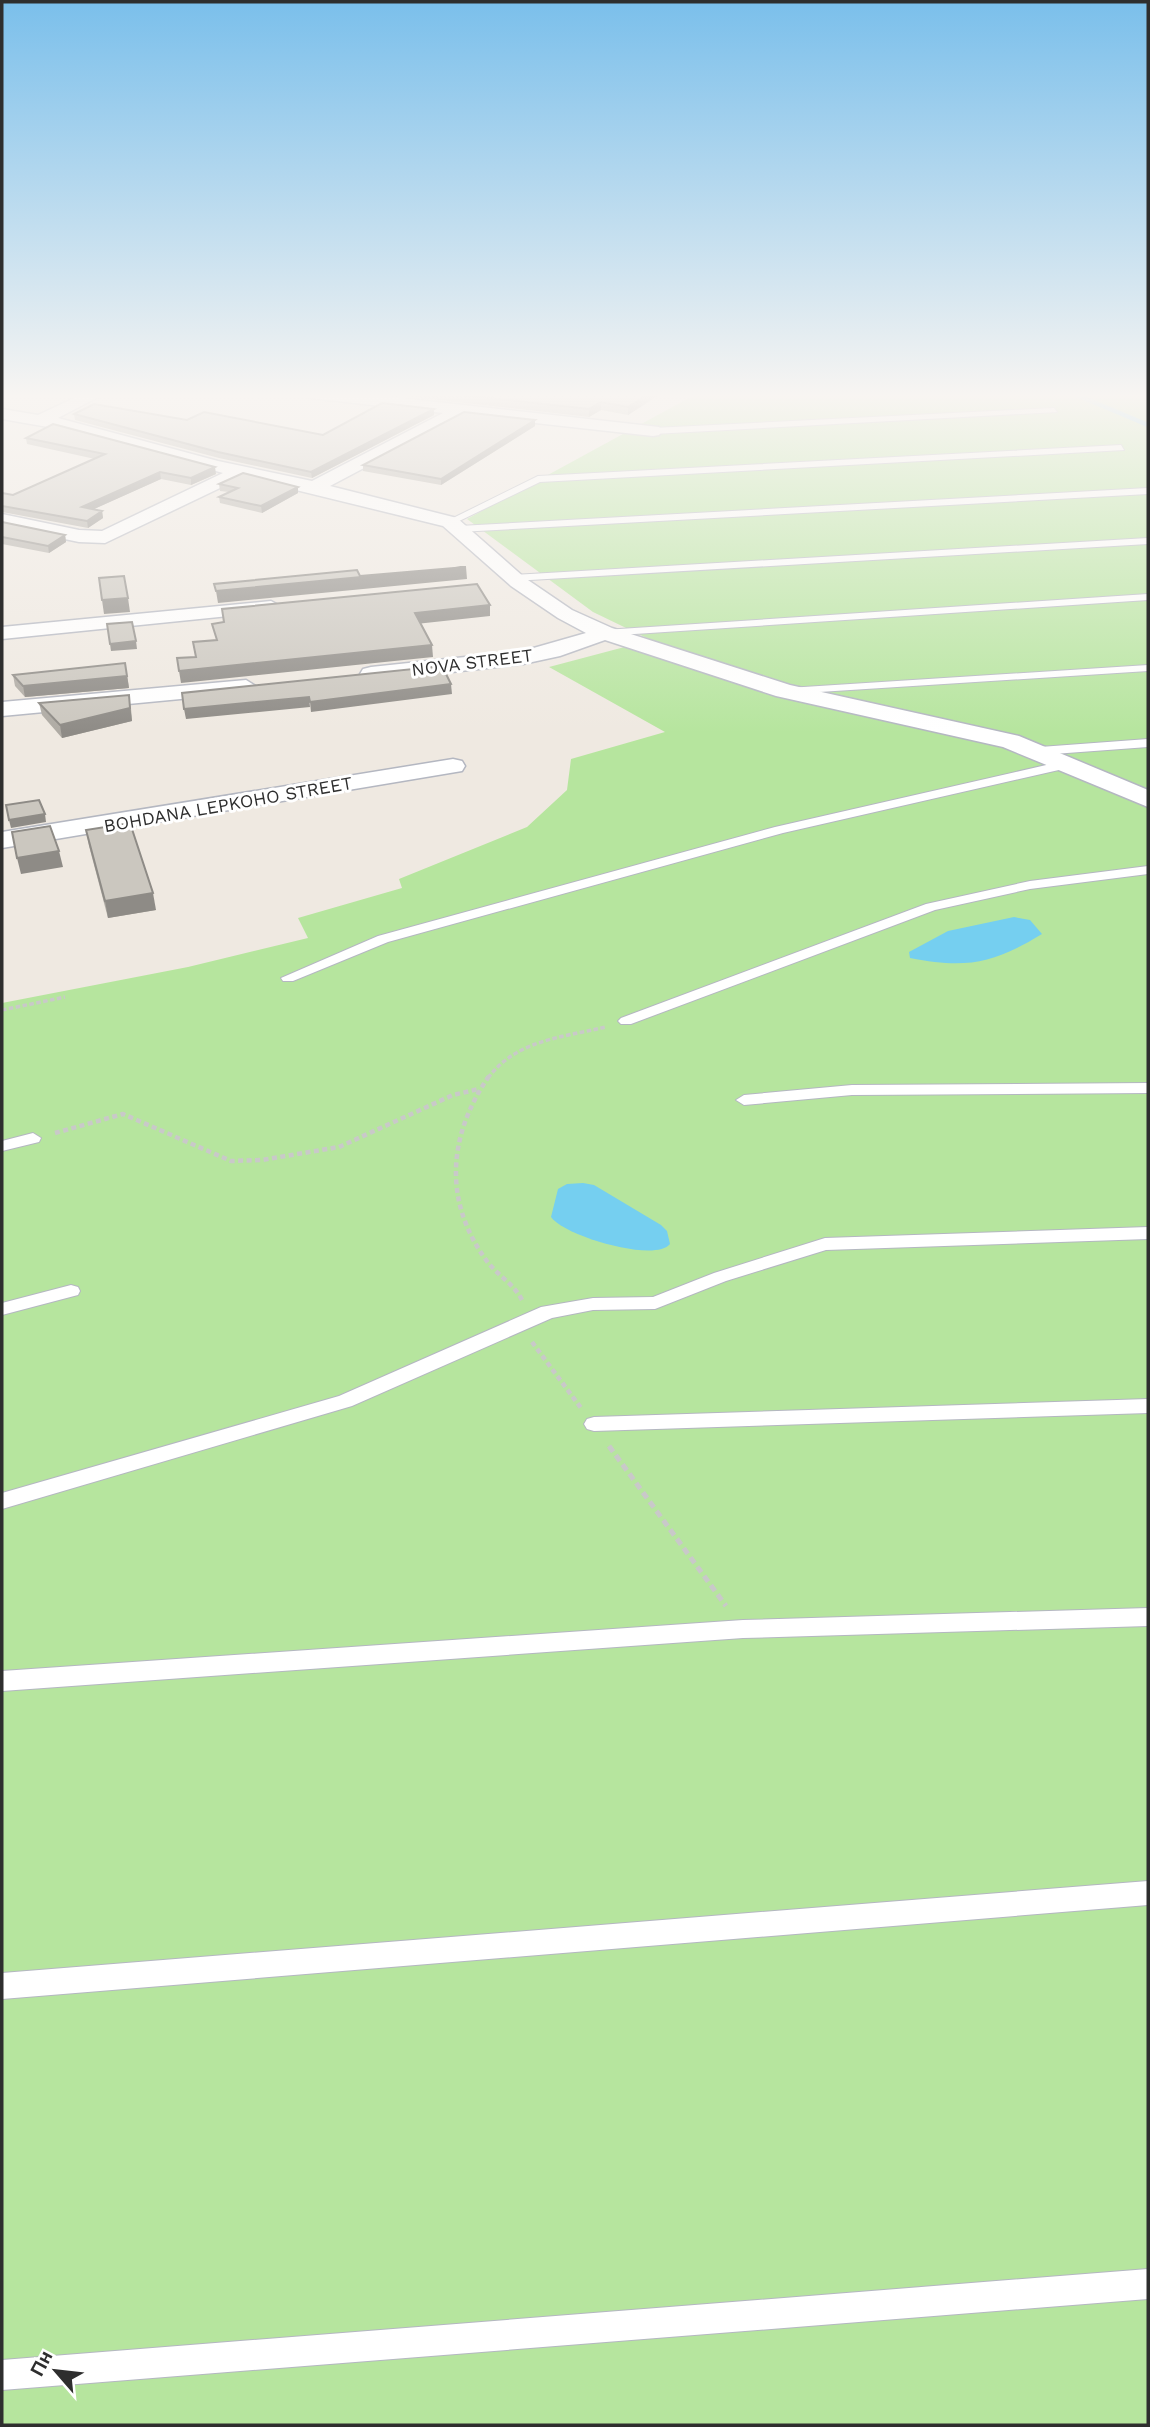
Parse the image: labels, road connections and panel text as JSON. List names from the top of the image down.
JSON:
{
  "streets": {
    "street": ["NOVA STREET", "BOHDANA LEPKOHO STREET"]
  },
  "north": "top left"
}
